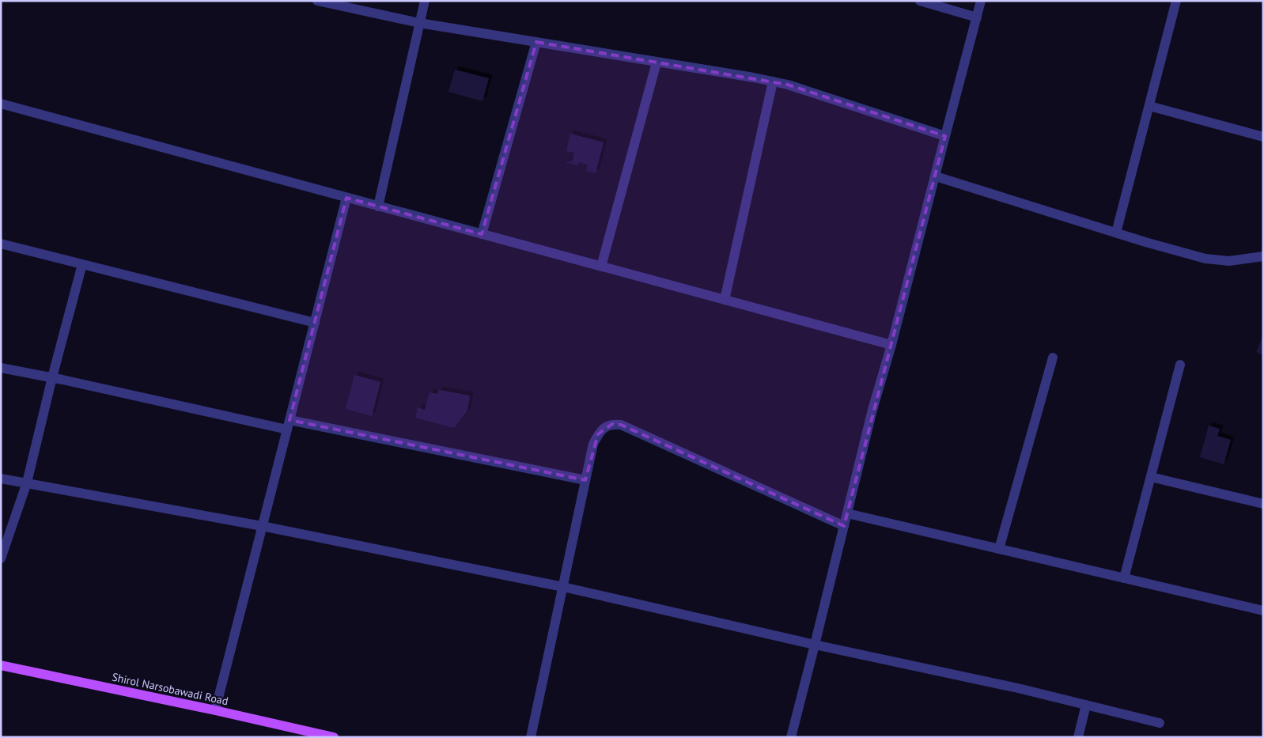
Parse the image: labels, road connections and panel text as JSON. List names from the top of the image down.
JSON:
{
  "streets": {
    "main road": ["Shirol Narsobawadi Road"]
  }
}
